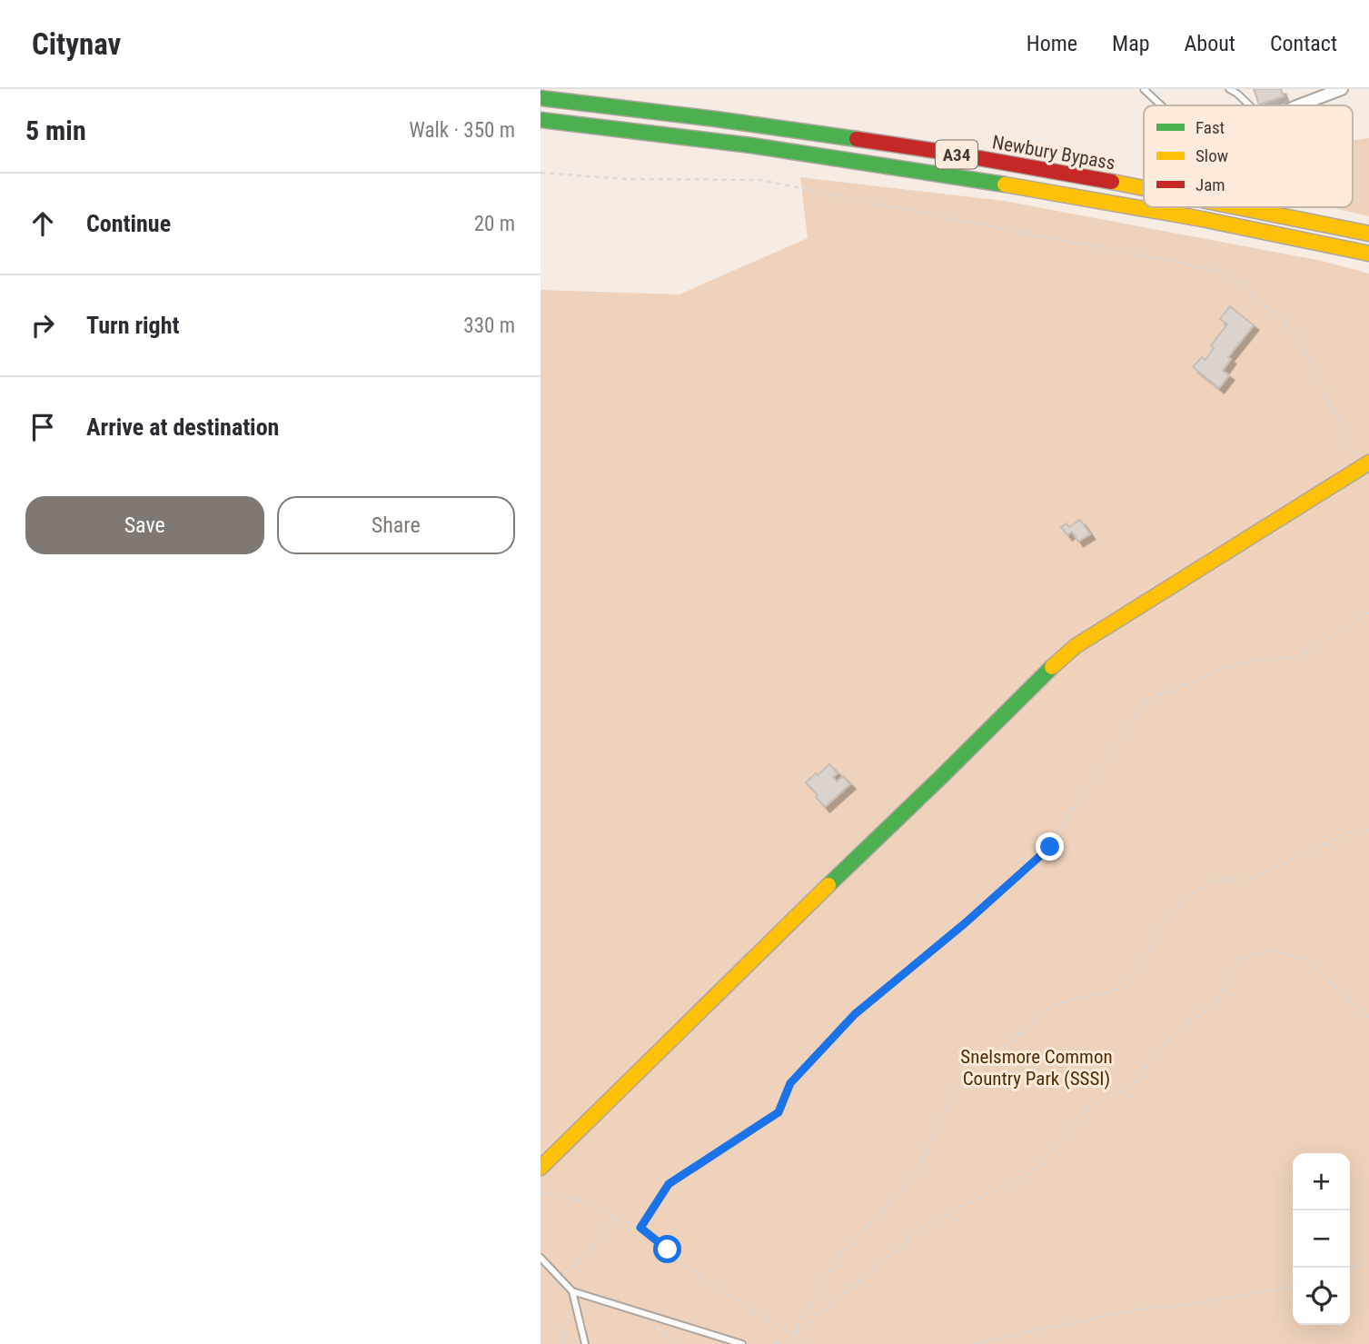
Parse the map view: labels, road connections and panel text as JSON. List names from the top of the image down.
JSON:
{
  "streets": {
    "main road": ["Newbury Bypass", "A34"]
  },
  "parks": ["Snelsmore Common Country Park (SSSI)"],
  "legend": ["Fast", "Slow", "Jam"],
  "page": {
    "header": "Citynav",
    "nav": [
      "Home",
      "Map",
      "About",
      "Contact"
    ],
    "heading": ["5 min", "Walk · 350 m"],
    "list": [
      ["Continue", "20 m"],
      ["Turn right", "330 m"],
      "Arrive at destination"
    ],
    "buttons": ["Save", "Share"],
    "map_buttons": ["+", "−"]
  }
}
